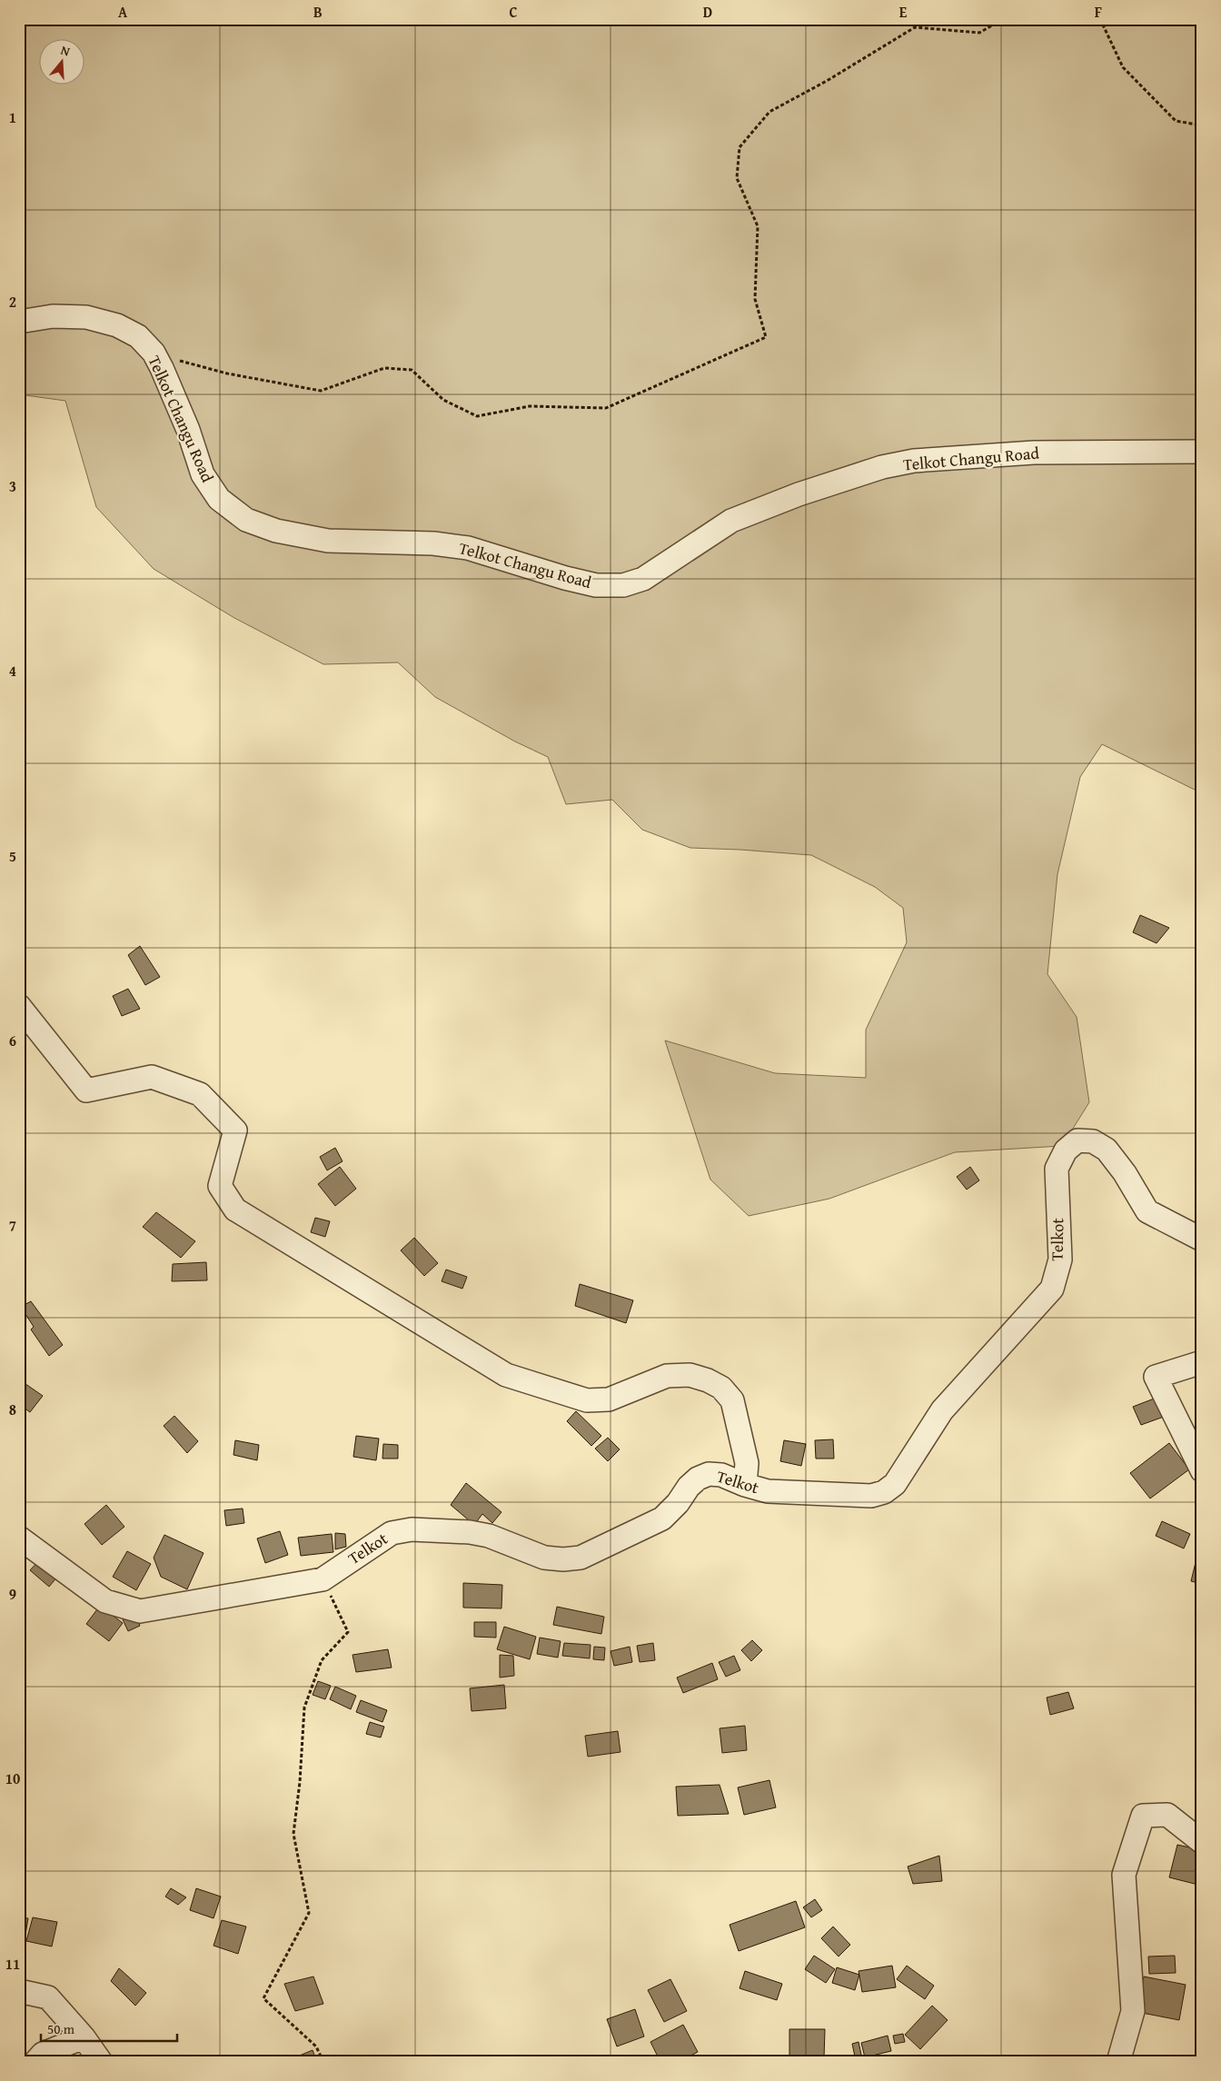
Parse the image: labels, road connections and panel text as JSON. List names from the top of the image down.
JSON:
{
  "streets": {
    "street": ["Telkot Changu Road", "Telkot"]
  },
  "scale_bar": "50 m",
  "north": "top",
  "grid": {
    "columns": [
      "A",
      "B",
      "C",
      "D",
      "E",
      "F"
    ],
    "rows": [
      "1",
      "2",
      "3",
      "4",
      "5",
      "6",
      "7",
      "8",
      "9",
      "10",
      "11"
    ]
  }
}
